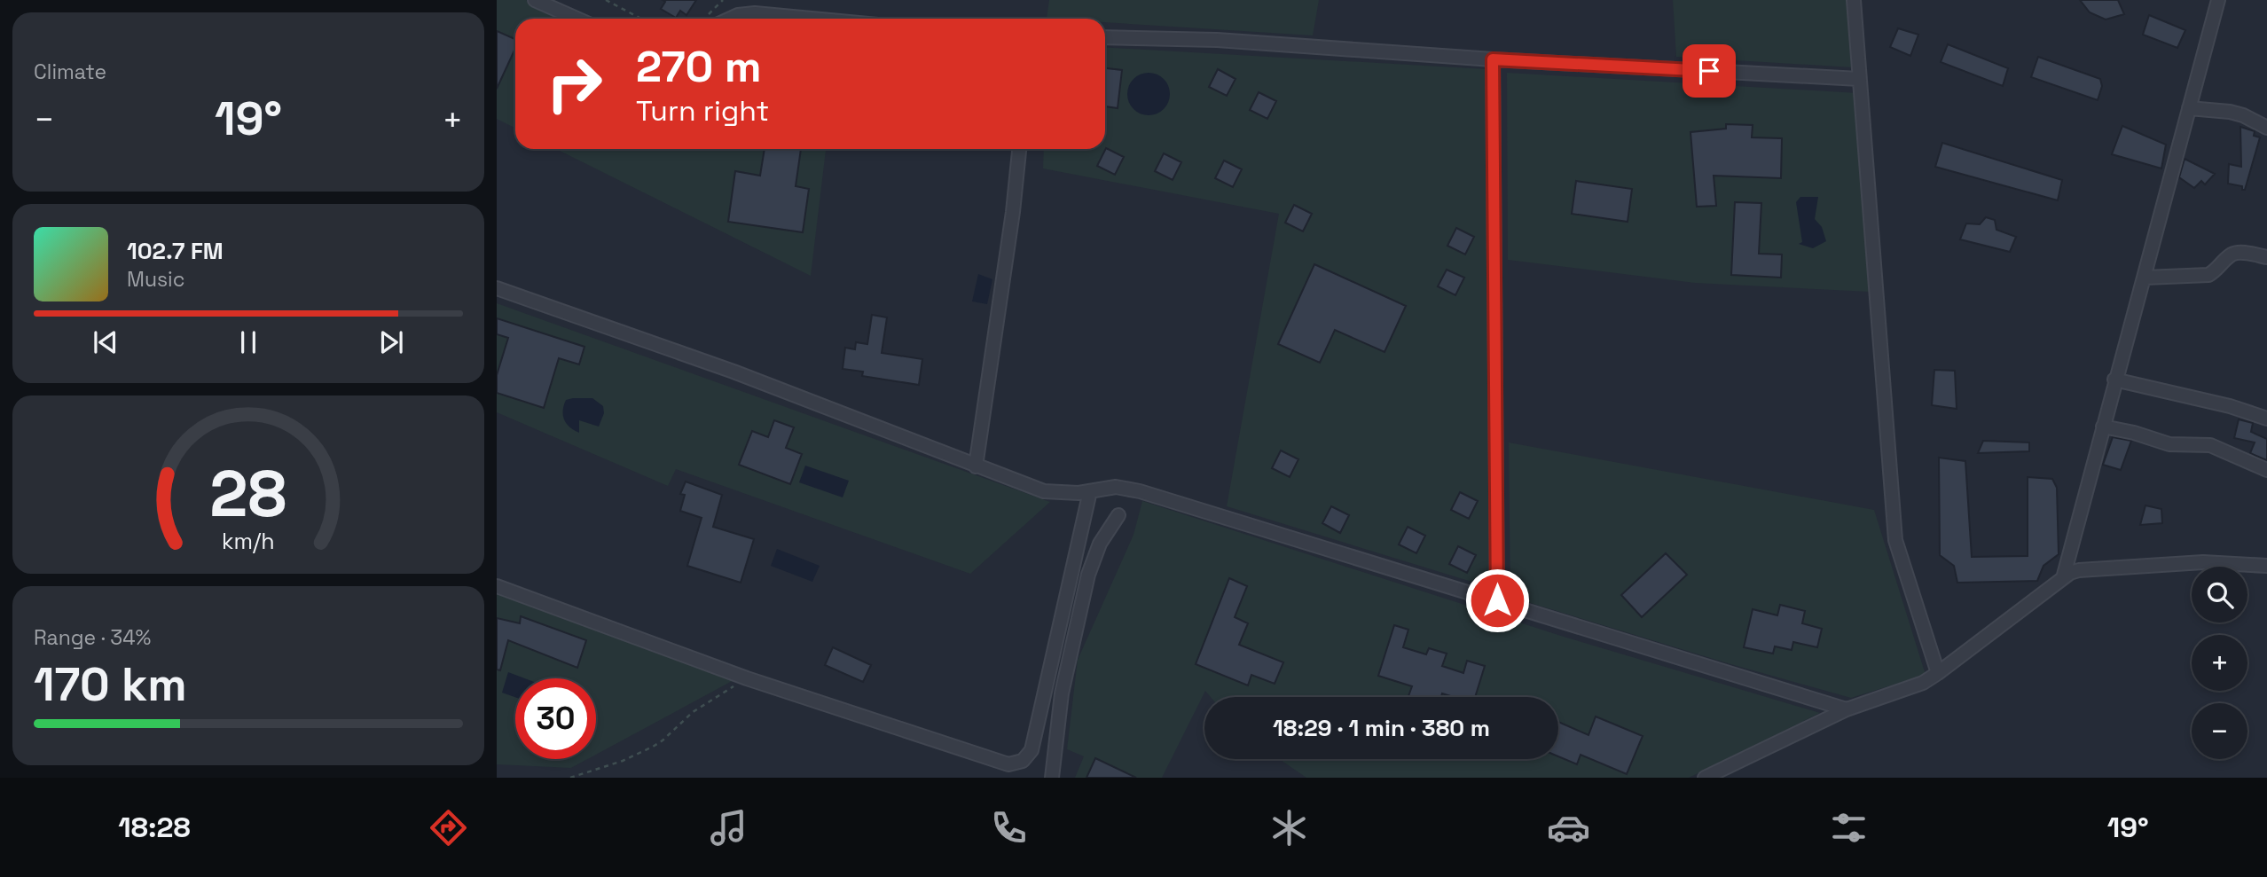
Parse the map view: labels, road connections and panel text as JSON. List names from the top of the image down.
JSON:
{
  "page": {
    "tile": [
      "Climate",
      ["Range · 34%", "170 km"]
    ],
    "turn": ["270 m", "Turn right"],
    "heat": ["−", "19°", "+"],
    "song": ["102.7 FM", "Music"],
    "map_buttons": ["+", "−"],
    "limit": "30",
    "trip": "18:29 · 1 min · 380 m",
    "tabs": ["18:28", "19°"],
    "gauge": ["28", "km/h"]
  }
}
